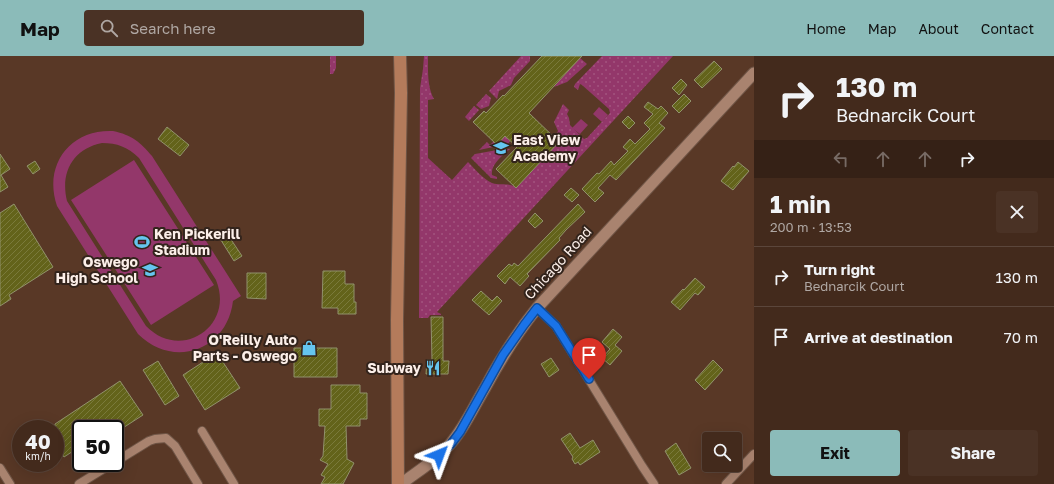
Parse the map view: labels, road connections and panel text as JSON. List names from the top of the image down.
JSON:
{
  "streets": {
    "main road": ["Chicago Road"]
  },
  "places": {
    "school or university": ["East View Academy", "Oswego High School"],
    "sports": ["Ken Pickerill Stadium"],
    "shop": ["O'Reilly Auto Parts - Oswego"],
    "restaurant": ["Subway"]
  },
  "page": {
    "header": "Map",
    "search": "Search here",
    "nav": [
      "Home",
      "Map",
      "About",
      "Contact"
    ],
    "turn": ["130 m", "Bednarcik Court"],
    "heading": ["1 min", "200 m · 13:53"],
    "list": [
      {
        "name": "Turn right",
        "note": "Bednarcik Court",
        "value": "130 m"
      },
      {
        "name": "Arrive at destination",
        "value": "70 m"
      }
    ],
    "speed": "40 km/h",
    "limit": "50",
    "buttons": ["Exit", "Share"]
  }
}
